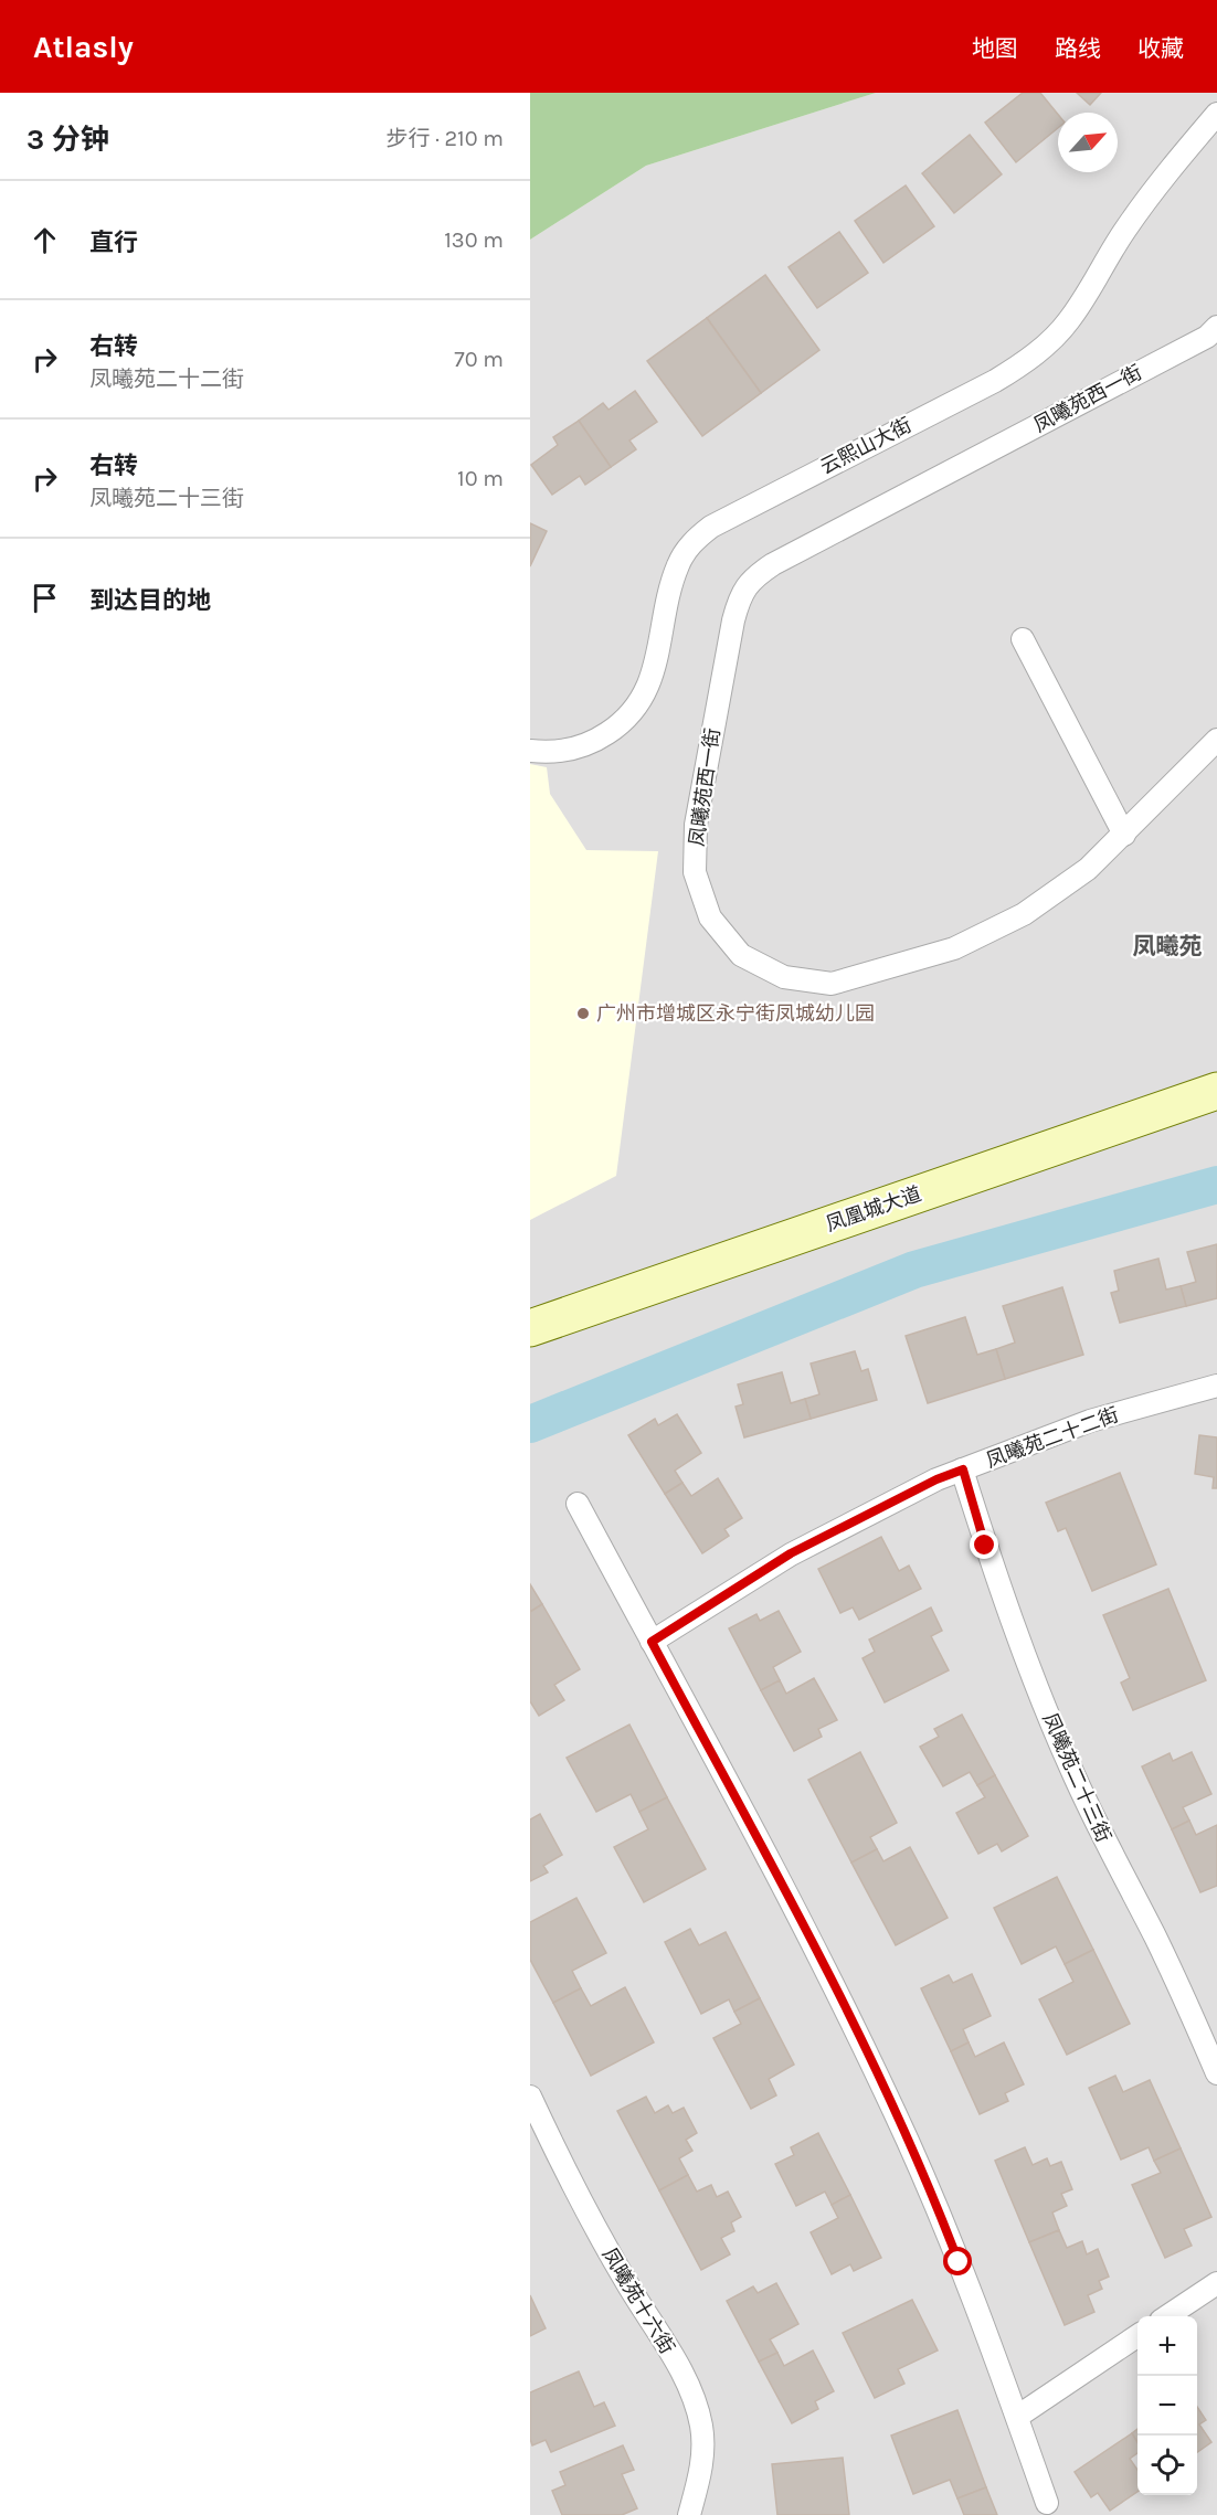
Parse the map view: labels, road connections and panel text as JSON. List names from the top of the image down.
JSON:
{
  "streets": {
    "main road": ["凤凰城大道"],
    "lane": [
      "凤曦苑西一街",
      "云熙山大街",
      "凤曦苑二十二街",
      "凤曦苑二十三街",
      "凤曦苑十六街"
    ]
  },
  "crossings": [
    ["凤曦苑二十二街", "凤曦苑二十三街"]
  ],
  "districts": ["凤曦苑"],
  "places": ["广州市增城区永宁街凤城幼儿园"],
  "north": "top right",
  "page": {
    "header": "Atlasly",
    "nav": ["地图", "路线", "收藏"],
    "heading": ["3 分钟", "步行 · 210 m"],
    "list": [
      ["直行", "130 m"],
      ["右转", "凤曦苑二十二街", "70 m"],
      ["右转", "凤曦苑二十三街", "10 m"],
      "到达目的地"
    ],
    "map_buttons": ["+", "−"]
  }
}
